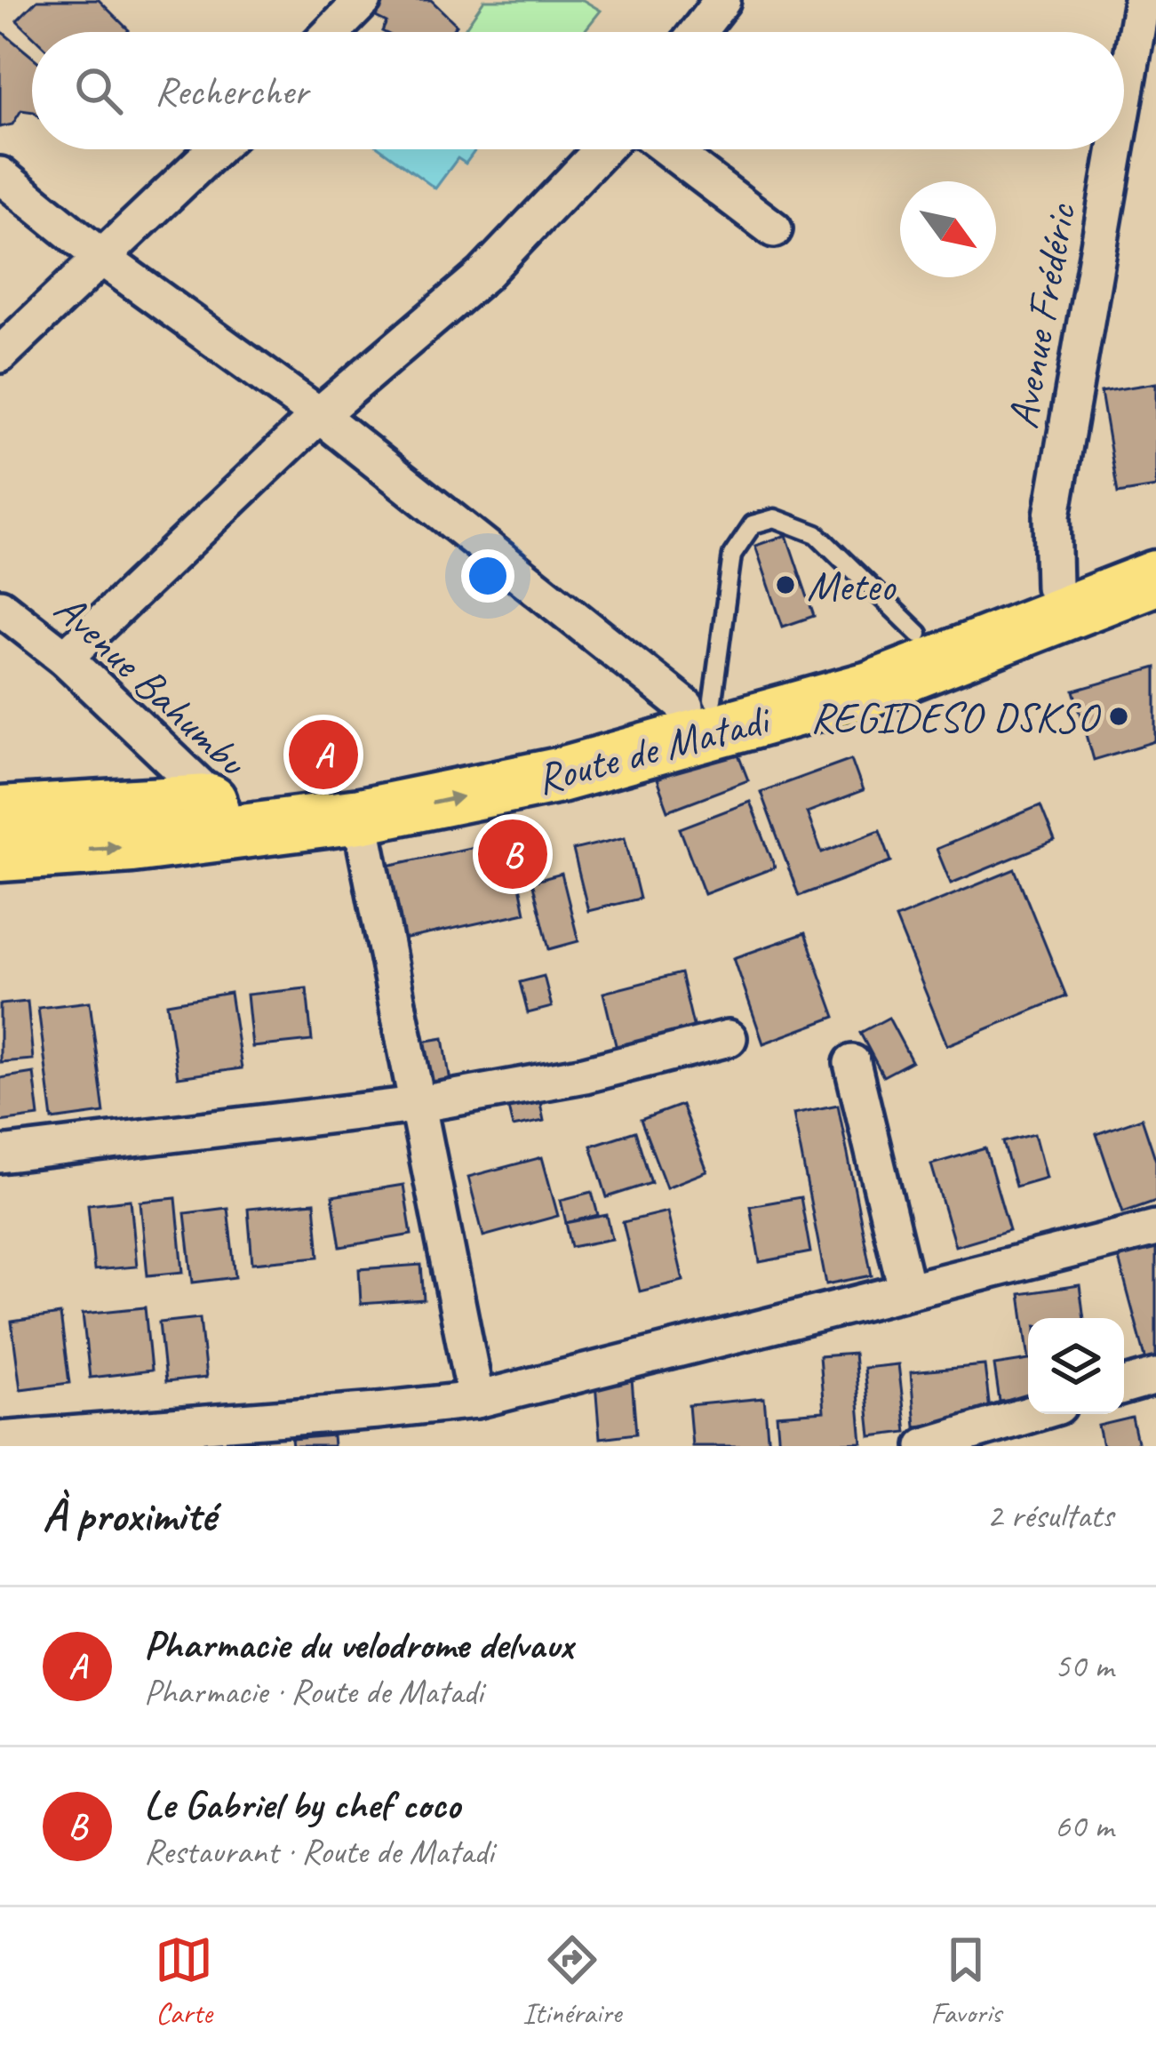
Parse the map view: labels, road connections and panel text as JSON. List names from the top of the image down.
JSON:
{
  "streets": {
    "main road": ["Route de Matadi"],
    "street": ["Avenue Frédéric", "Avenue Bahumbu"]
  },
  "crossings": [
    ["Avenue Frédéric", "Route de Matadi"],
    ["Avenue Bahumbu", "Route de Matadi"]
  ],
  "places": ["Meteo", "REGIDESO DSKSO"],
  "north": "bottom right",
  "page": {
    "search": "Rechercher",
    "pins": ["A", "B"],
    "heading": ["À proximité", "2 résultats"],
    "list": [
      {
        "mark": "A",
        "name": "Pharmacie du velodrome delvaux",
        "note": "Pharmacie · Route de Matadi",
        "value": "50 m"
      },
      {
        "mark": "B",
        "name": "Le Gabriel by chef coco",
        "note": "Restaurant · Route de Matadi",
        "value": "60 m"
      }
    ],
    "nav": ["Carte", "Itinéraire", "Favoris"]
  }
}
